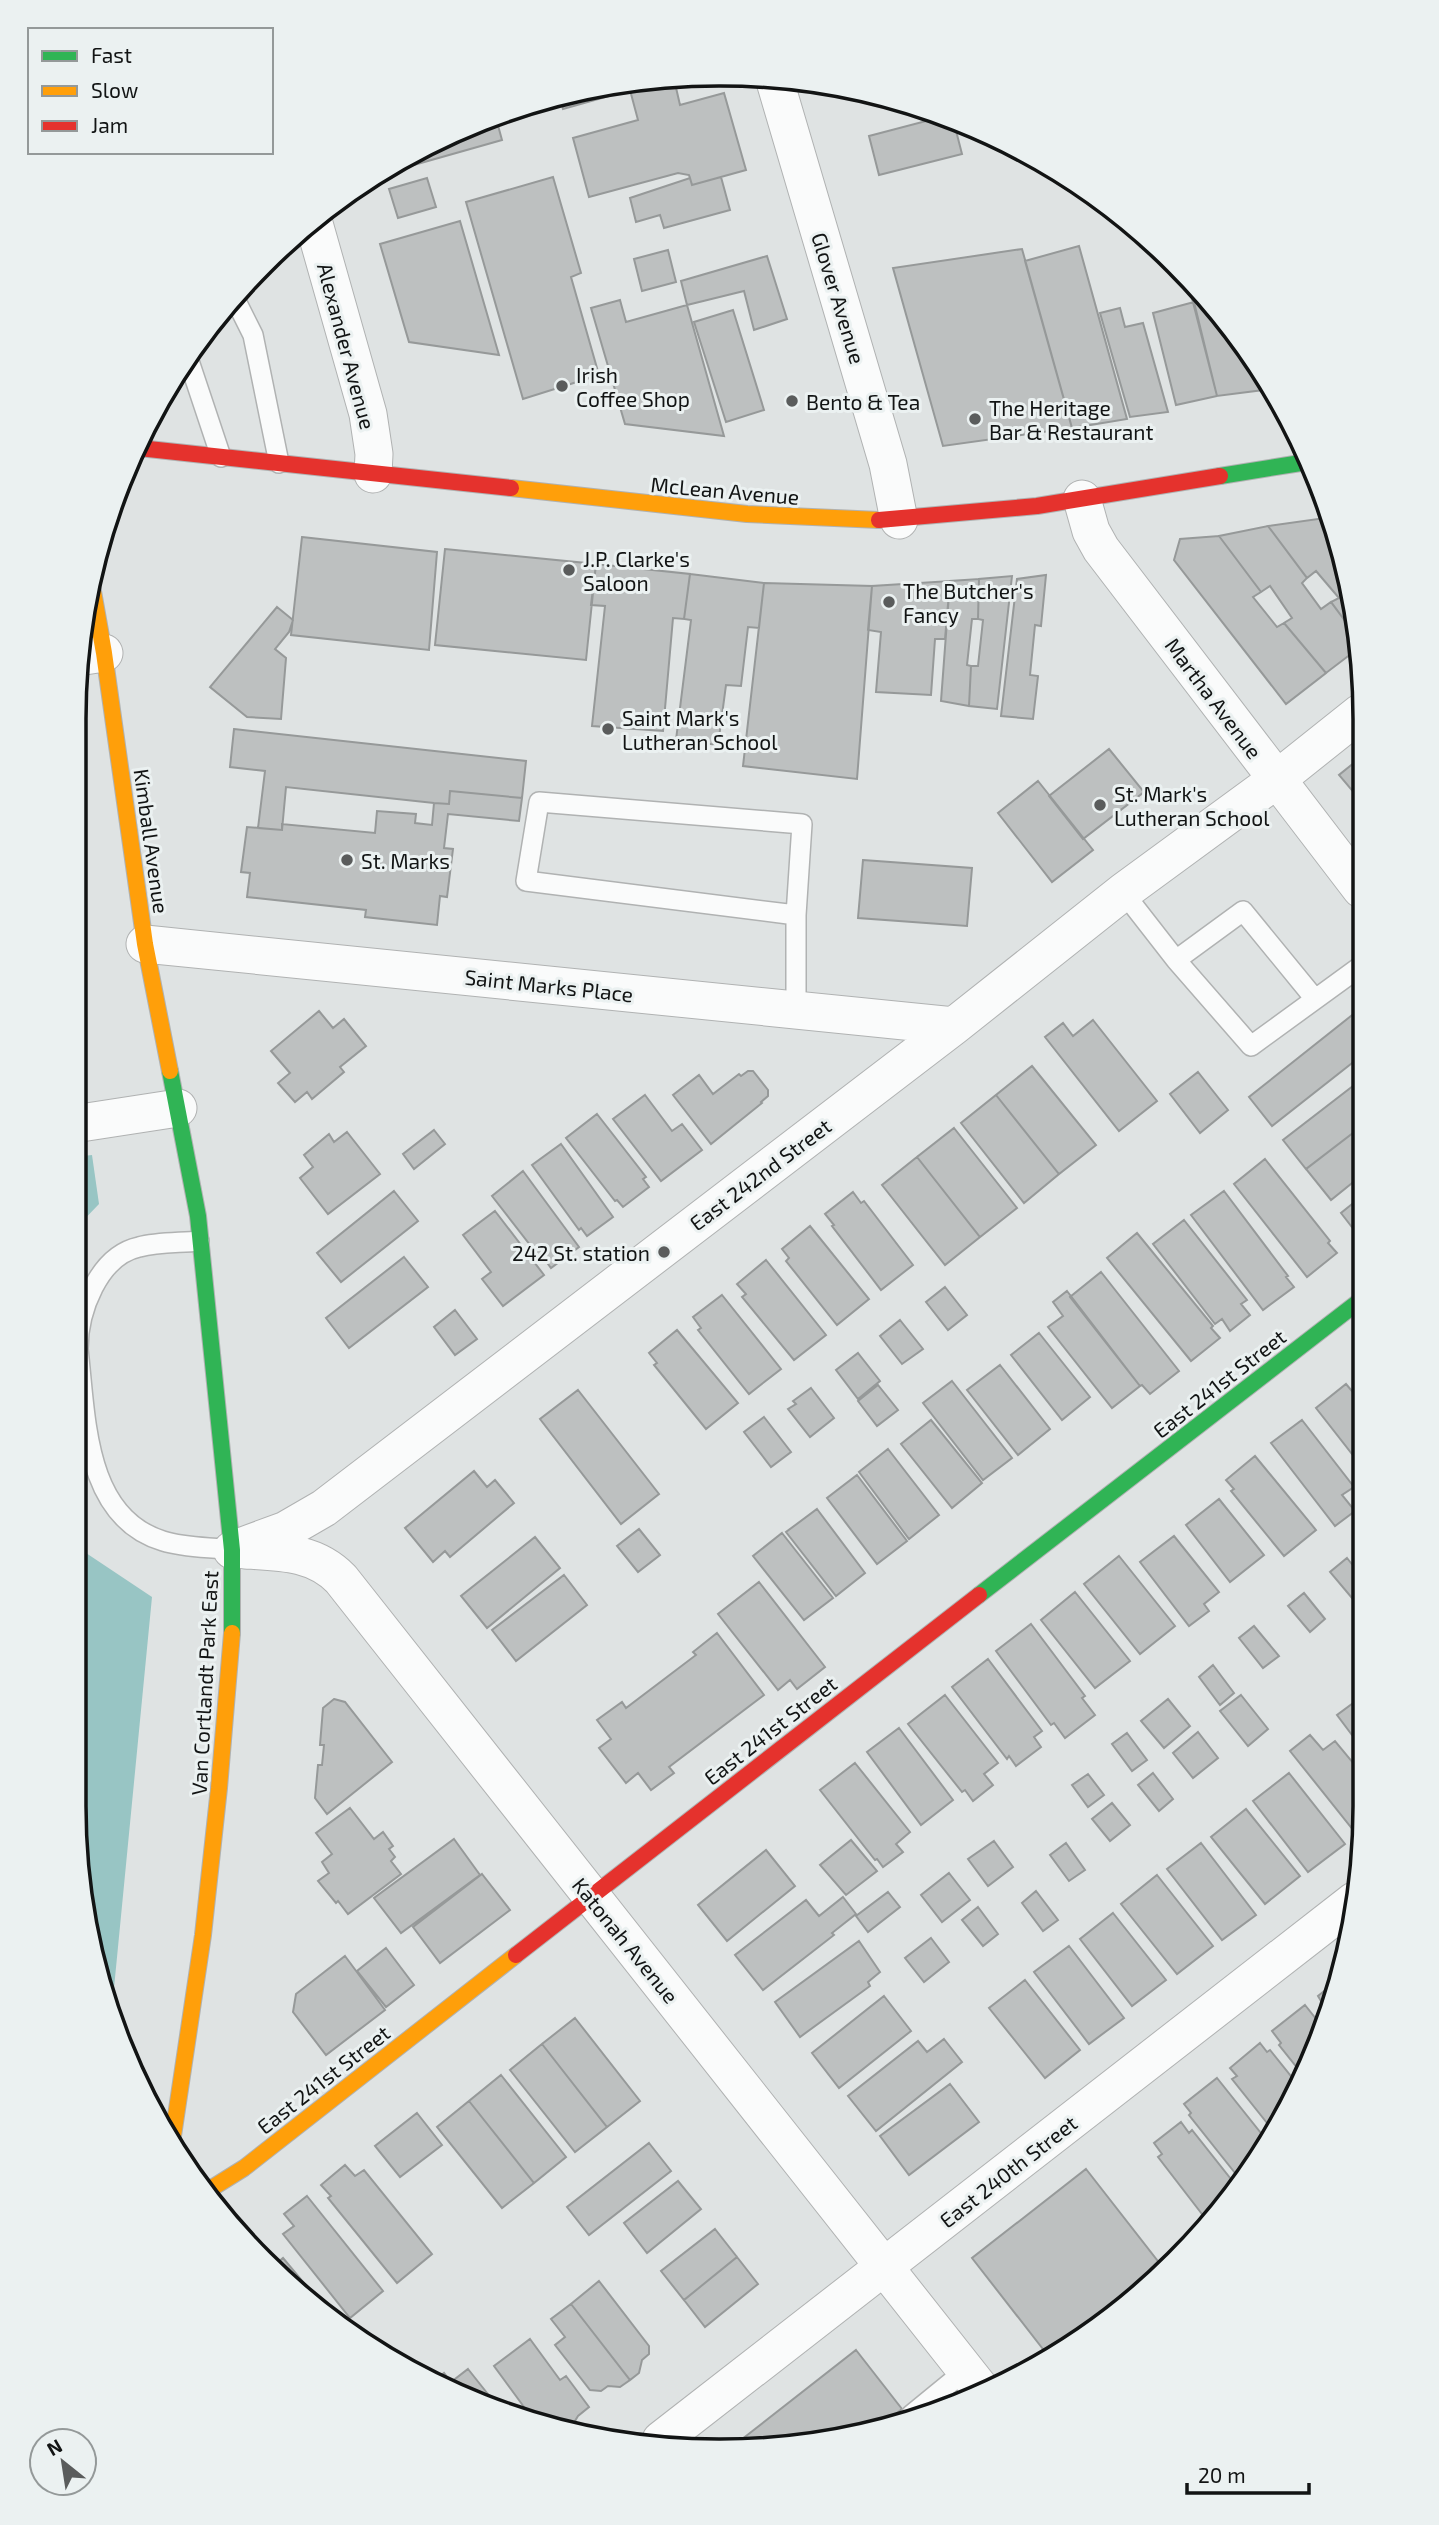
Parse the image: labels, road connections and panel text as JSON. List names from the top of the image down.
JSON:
{
  "streets": {
    "street": [
      "Glover Avenue",
      "Alexander Avenue",
      "McLean Avenue",
      "Martha Avenue",
      "Kimball Avenue",
      "Saint Marks Place",
      "East 242nd Street",
      "East 241st Street",
      "Van Cortlandt Park East",
      "Katonah Avenue",
      "East 240th Street"
    ]
  },
  "crossings": [
    ["Glover Avenue", "McLean Avenue"],
    ["Alexander Avenue", "McLean Avenue"],
    ["McLean Avenue", "Martha Avenue"],
    ["Martha Avenue", "East 242nd Street"],
    ["Kimball Avenue", "Saint Marks Place"],
    ["Kimball Avenue", "Van Cortlandt Park East"],
    ["Saint Marks Place", "East 242nd Street"],
    ["East 242nd Street", "Van Cortlandt Park East"],
    ["East 242nd Street", "Katonah Avenue"],
    ["East 241st Street", "Katonah Avenue"],
    ["Van Cortlandt Park East", "Katonah Avenue"],
    ["Katonah Avenue", "East 240th Street"]
  ],
  "places": [
    "Irish Coffee Shop",
    "Bento & Tea",
    "The Heritage Bar & Restaurant",
    "J.P. Clarke's Saloon",
    "The Butcher's Fancy",
    "Saint Mark's Lutheran School",
    "St. Mark's Lutheran School",
    "St. Marks",
    "242 St. station"
  ],
  "legend": ["Fast", "Slow", "Jam"],
  "scale_bar": "20 m",
  "north": "top left"
}
